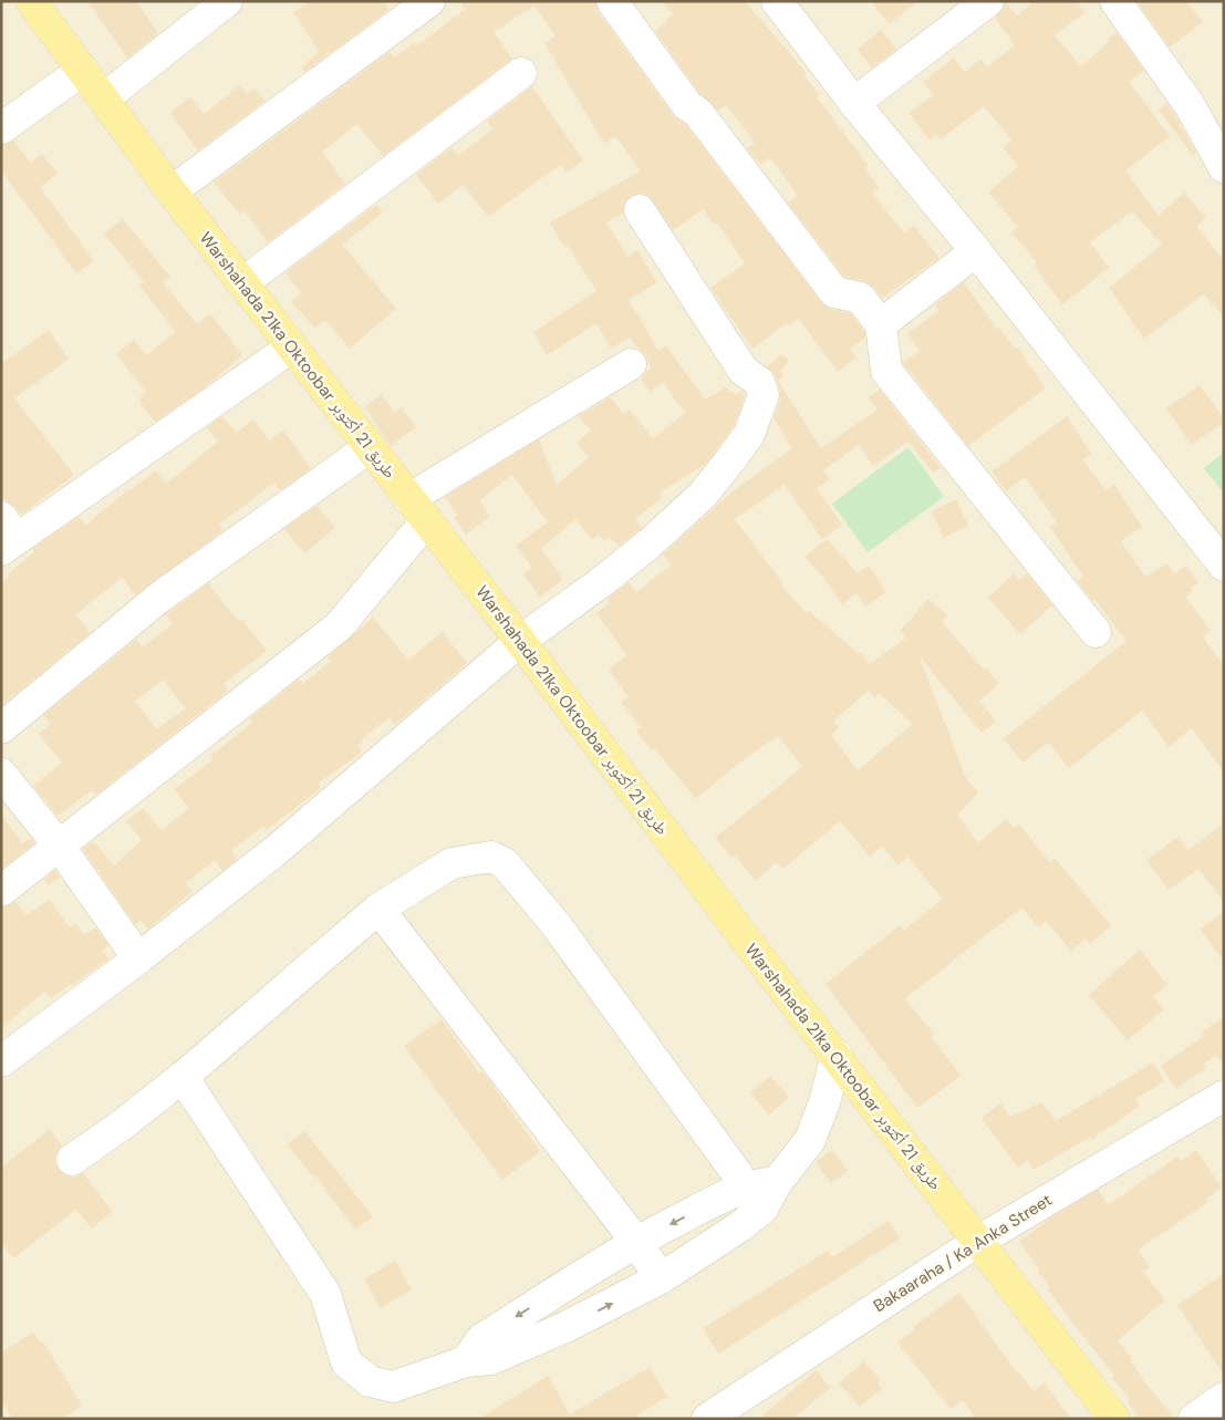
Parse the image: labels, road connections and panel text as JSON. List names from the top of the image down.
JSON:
{
  "streets": {
    "main road": ["Warshahada 21ka Oktoobar طريق 21 أكتوبر"],
    "street": ["Bakaaraha / Ka Anka Street"]
  },
  "crossings": [
    ["Warshahada 21ka Oktoobar طريق 21 أكتوبر", "Bakaaraha / Ka Anka Street"]
  ]
}
